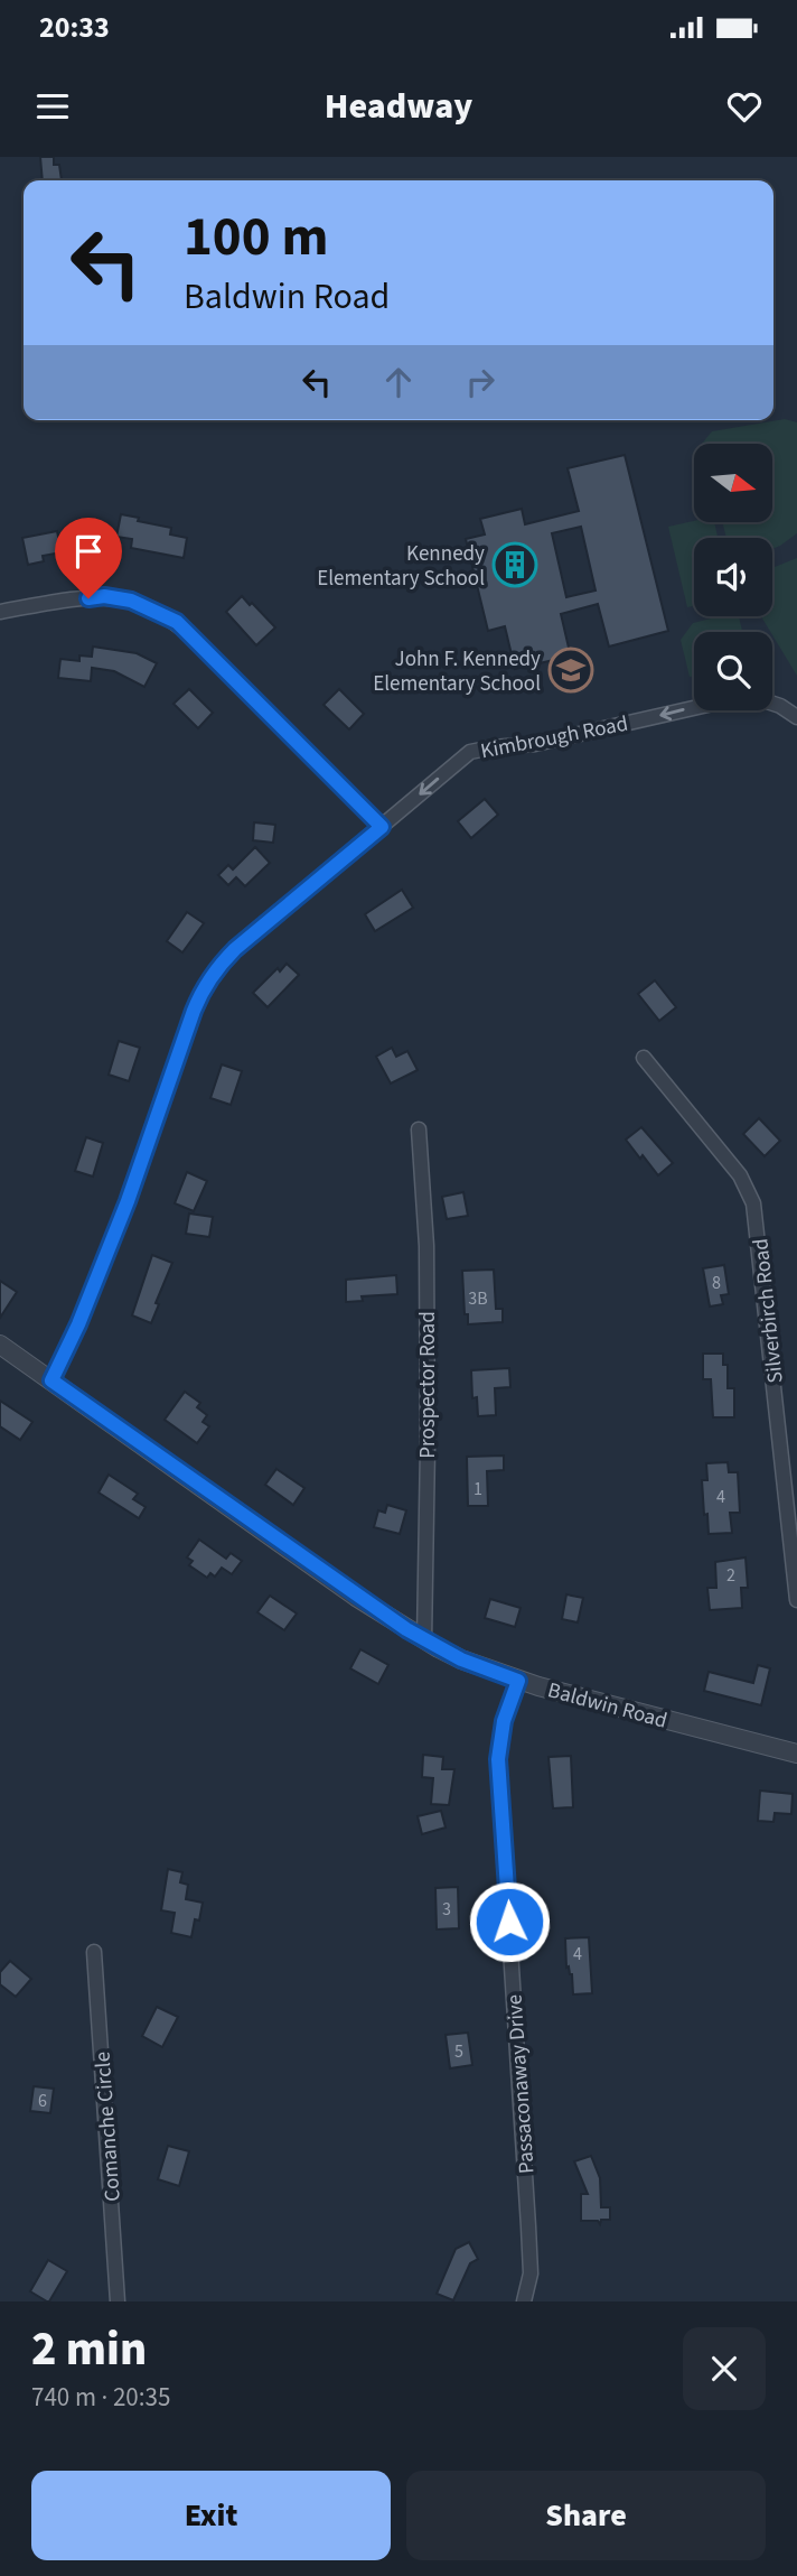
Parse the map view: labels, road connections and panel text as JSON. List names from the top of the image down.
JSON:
{
  "streets": {
    "street": [
      "Kimbrough Road",
      "Silverbirch Road",
      "Prospector Road",
      "Baldwin Road",
      "Passaconaway Drive",
      "Comanche Circle"
    ]
  },
  "crossings": [
    ["Kimbrough Road", "Baldwin Road"],
    ["Prospector Road", "Baldwin Road"],
    ["Baldwin Road", "Passaconaway Drive"]
  ],
  "one_way": ["Kimbrough Road"],
  "places": {
    "building": ["Kennedy Elementary School"],
    "school or university": ["John F. Kennedy Elementary School"]
  },
  "house_numbers": [
    "8",
    "3B",
    "1",
    "4",
    "2",
    "3",
    "4",
    "5",
    "6"
  ],
  "north": "right",
  "page": {
    "status": "20:33",
    "header": "Headway",
    "turn": ["100 m", "Baldwin Road"],
    "heading": ["2 min", "740 m · 20:35"],
    "buttons": ["Exit", "Share"]
  }
}
